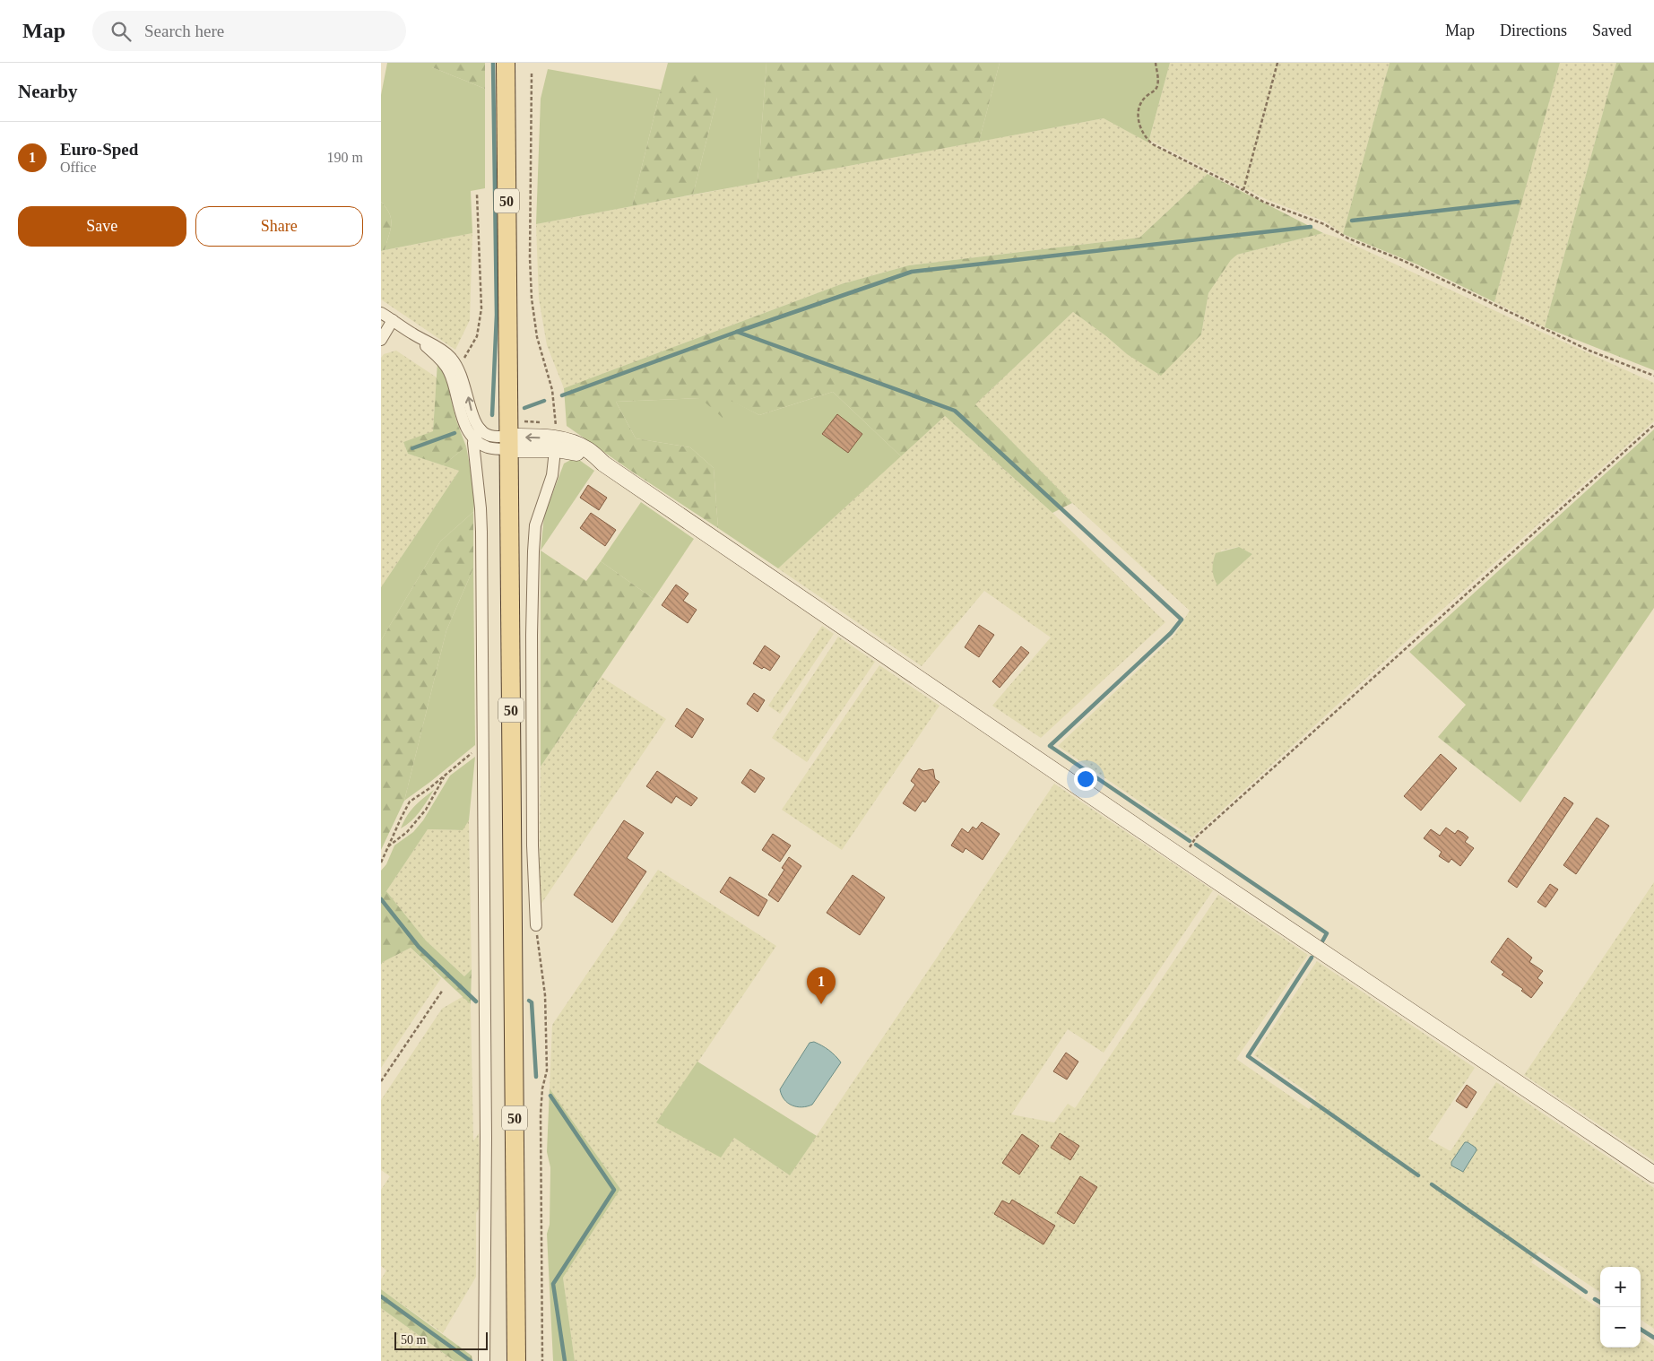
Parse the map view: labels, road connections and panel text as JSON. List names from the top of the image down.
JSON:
{
  "streets": {
    "main road": ["50"]
  },
  "scale_bar": "50 m",
  "page": {
    "header": "Map",
    "search": "Search here",
    "nav": ["Map", "Directions", "Saved"],
    "heading": "Nearby",
    "list": [
      {
        "mark": "1",
        "name": "Euro-Sped",
        "note": "Office",
        "value": "190 m"
      }
    ],
    "buttons": ["Save", "Share"],
    "pins": "1",
    "map_buttons": ["+", "−"],
    "scale": "50 m"
  }
}
